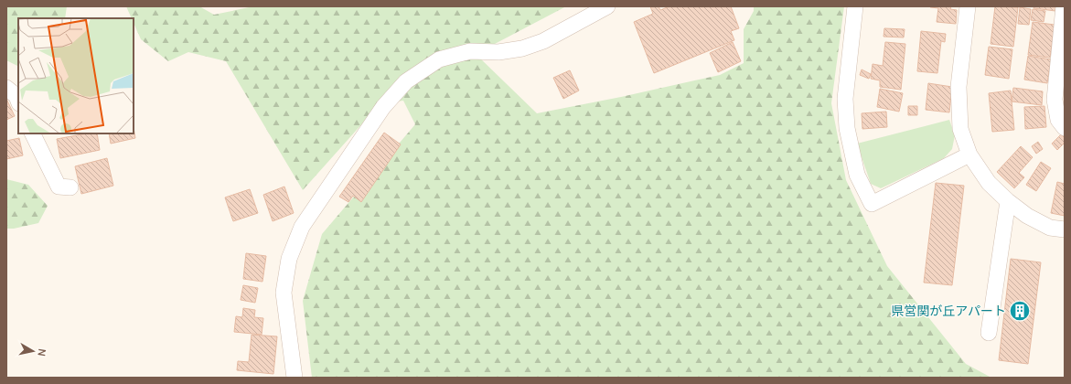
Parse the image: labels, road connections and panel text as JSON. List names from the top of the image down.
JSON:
{
  "places": {
    "building": ["県営関が丘アパート"]
  },
  "north": "right"
}
